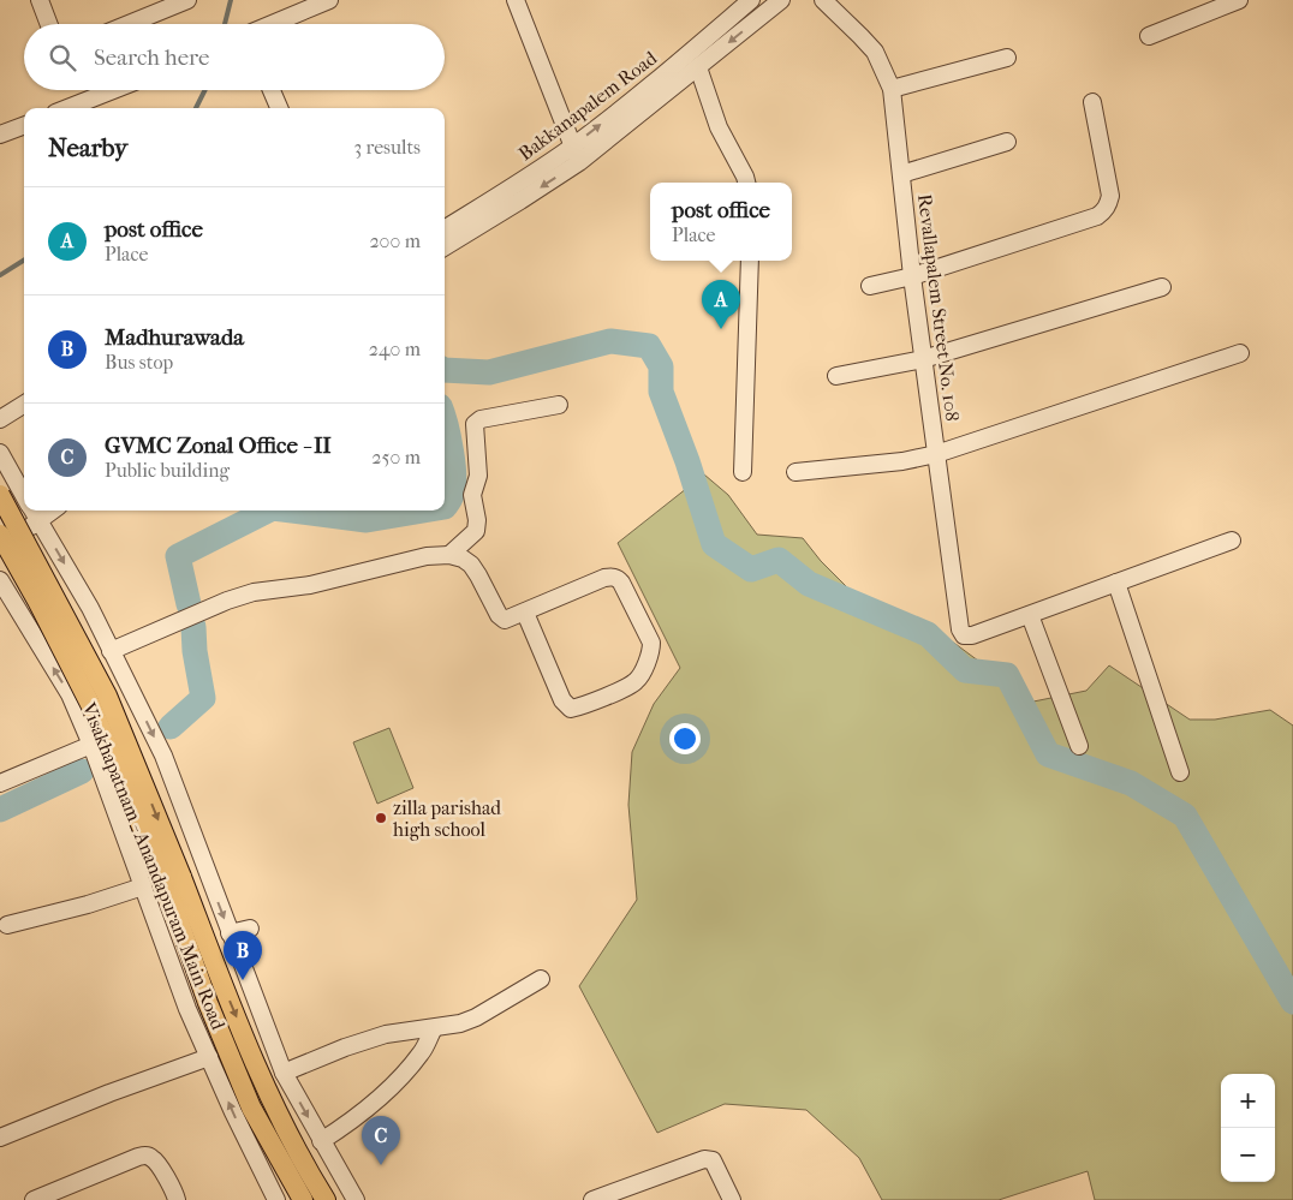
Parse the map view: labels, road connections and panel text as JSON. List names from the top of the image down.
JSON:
{
  "streets": {
    "main road": ["Visakhapatnam - Anandapuram Main Road"],
    "street": ["Bakkanapalem Road", "Revallapalem Street No. 108"]
  },
  "places": ["zilla parishad high school"],
  "page": {
    "search": "Search here",
    "heading": ["Nearby", "3 results"],
    "popup": ["post office", "Place"],
    "list": [
      {
        "mark": "A",
        "name": "post office",
        "note": "Place",
        "value": "200 m"
      },
      {
        "mark": "B",
        "name": "Madhurawada",
        "note": "Bus stop",
        "value": "240 m"
      },
      {
        "mark": "C",
        "name": "GVMC Zonal Office - II",
        "note": "Public building",
        "value": "250 m"
      }
    ],
    "pins": ["A", "B", "C"],
    "map_buttons": ["+", "−"]
  }
}
